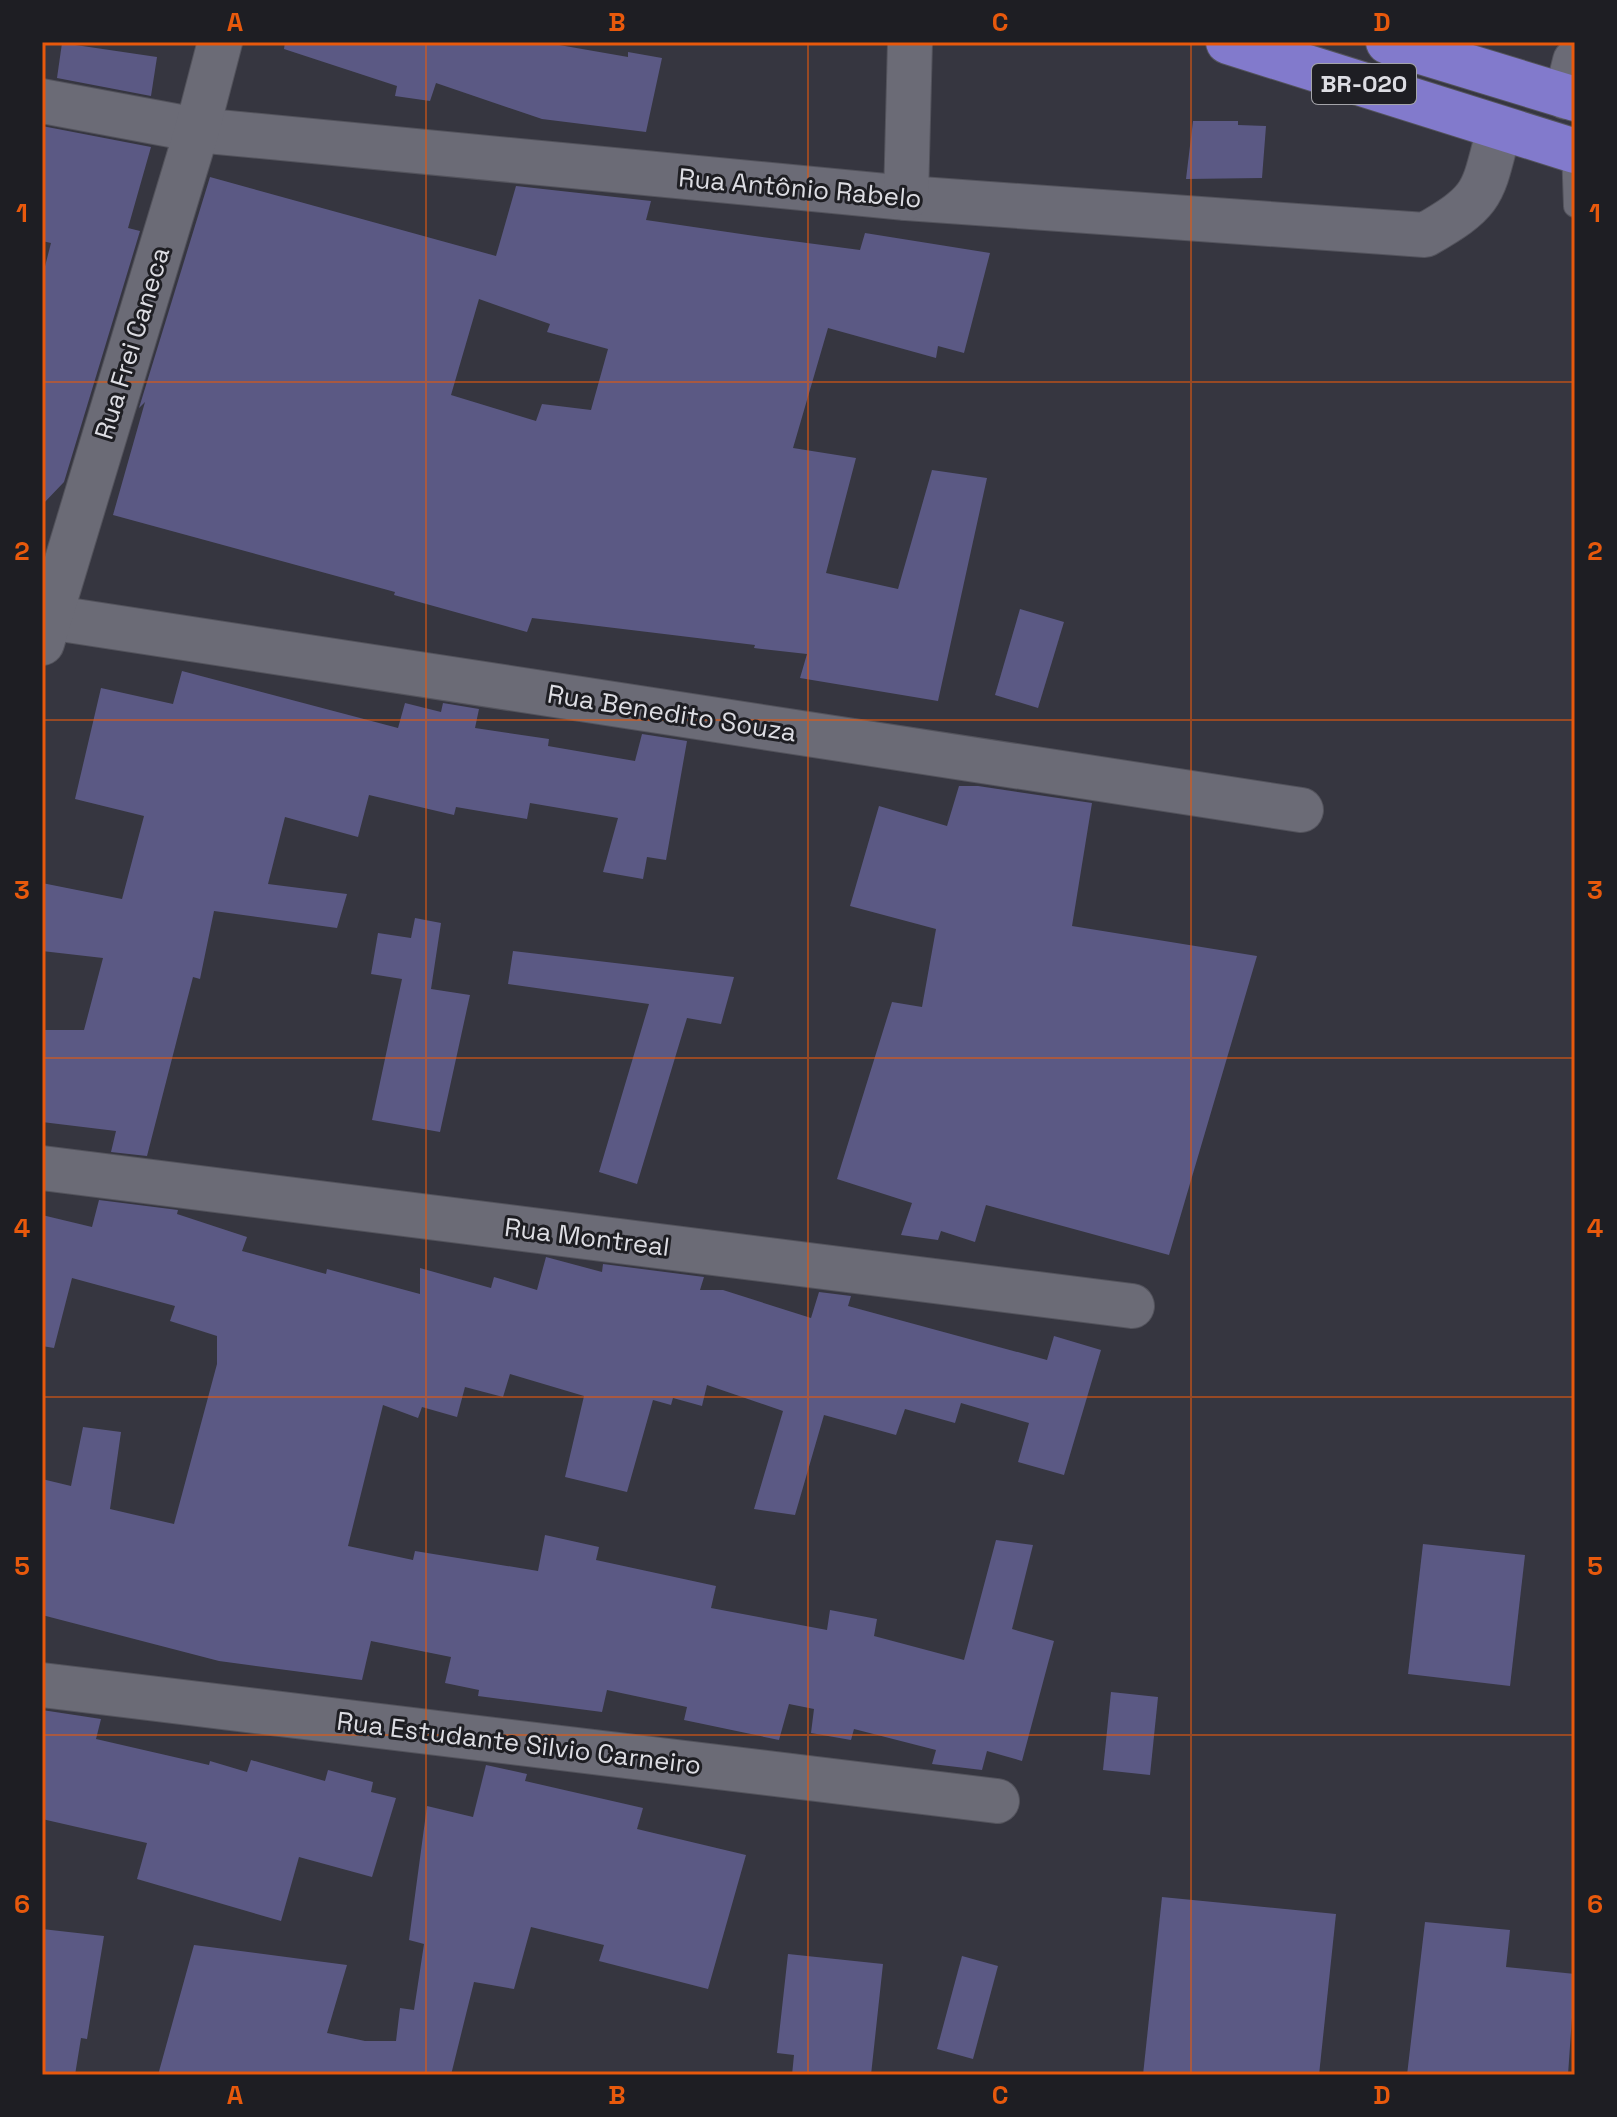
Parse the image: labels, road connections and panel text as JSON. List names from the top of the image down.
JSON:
{
  "streets": {
    "highway": ["BR-020"],
    "street": [
      "Rua Antônio Rabelo",
      "Rua Frei Caneca",
      "Rua Benedito Souza",
      "Rua Montreal",
      "Rua Estudante Silvio Carneiro"
    ]
  },
  "crossings": [
    ["BR-020", "Rua Antônio Rabelo"],
    ["Rua Antônio Rabelo", "Rua Frei Caneca"],
    ["Rua Frei Caneca", "Rua Benedito Souza"]
  ],
  "grid": {
    "columns": [
      "A",
      "B",
      "C",
      "D"
    ],
    "rows": [
      "1",
      "2",
      "3",
      "4",
      "5",
      "6"
    ]
  }
}
